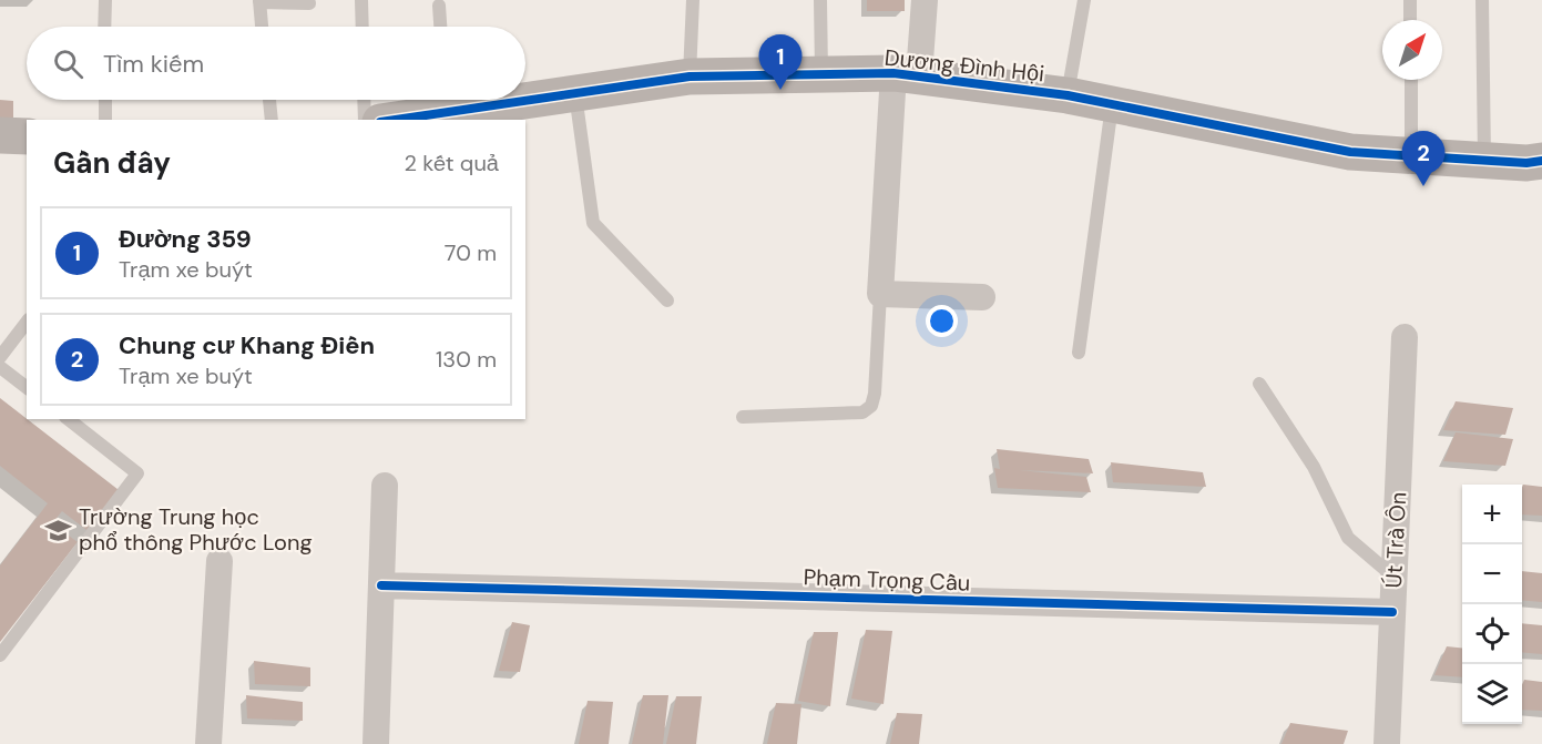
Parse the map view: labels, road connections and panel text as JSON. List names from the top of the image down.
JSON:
{
  "streets": {
    "street": ["Dương Đình Hội", "Út Trà Ôn", "Phạm Trọng Cầu"]
  },
  "crossings": [
    ["Út Trà Ôn", "Phạm Trọng Cầu"]
  ],
  "places": {
    "school or university": ["Trường Trung học phổ thông Phước Long"]
  },
  "north": "top right",
  "page": {
    "search": "Tìm kiếm",
    "pins": ["1", "2"],
    "heading": ["Gần đây", "2 kết quả"],
    "list": [
      {
        "mark": "1",
        "name": "Đường 359",
        "note": "Trạm xe buýt",
        "value": "70 m"
      },
      {
        "mark": "2",
        "name": "Chung cư Khang Điền",
        "note": "Trạm xe buýt",
        "value": "130 m"
      }
    ],
    "map_buttons": ["+", "−"]
  }
}
